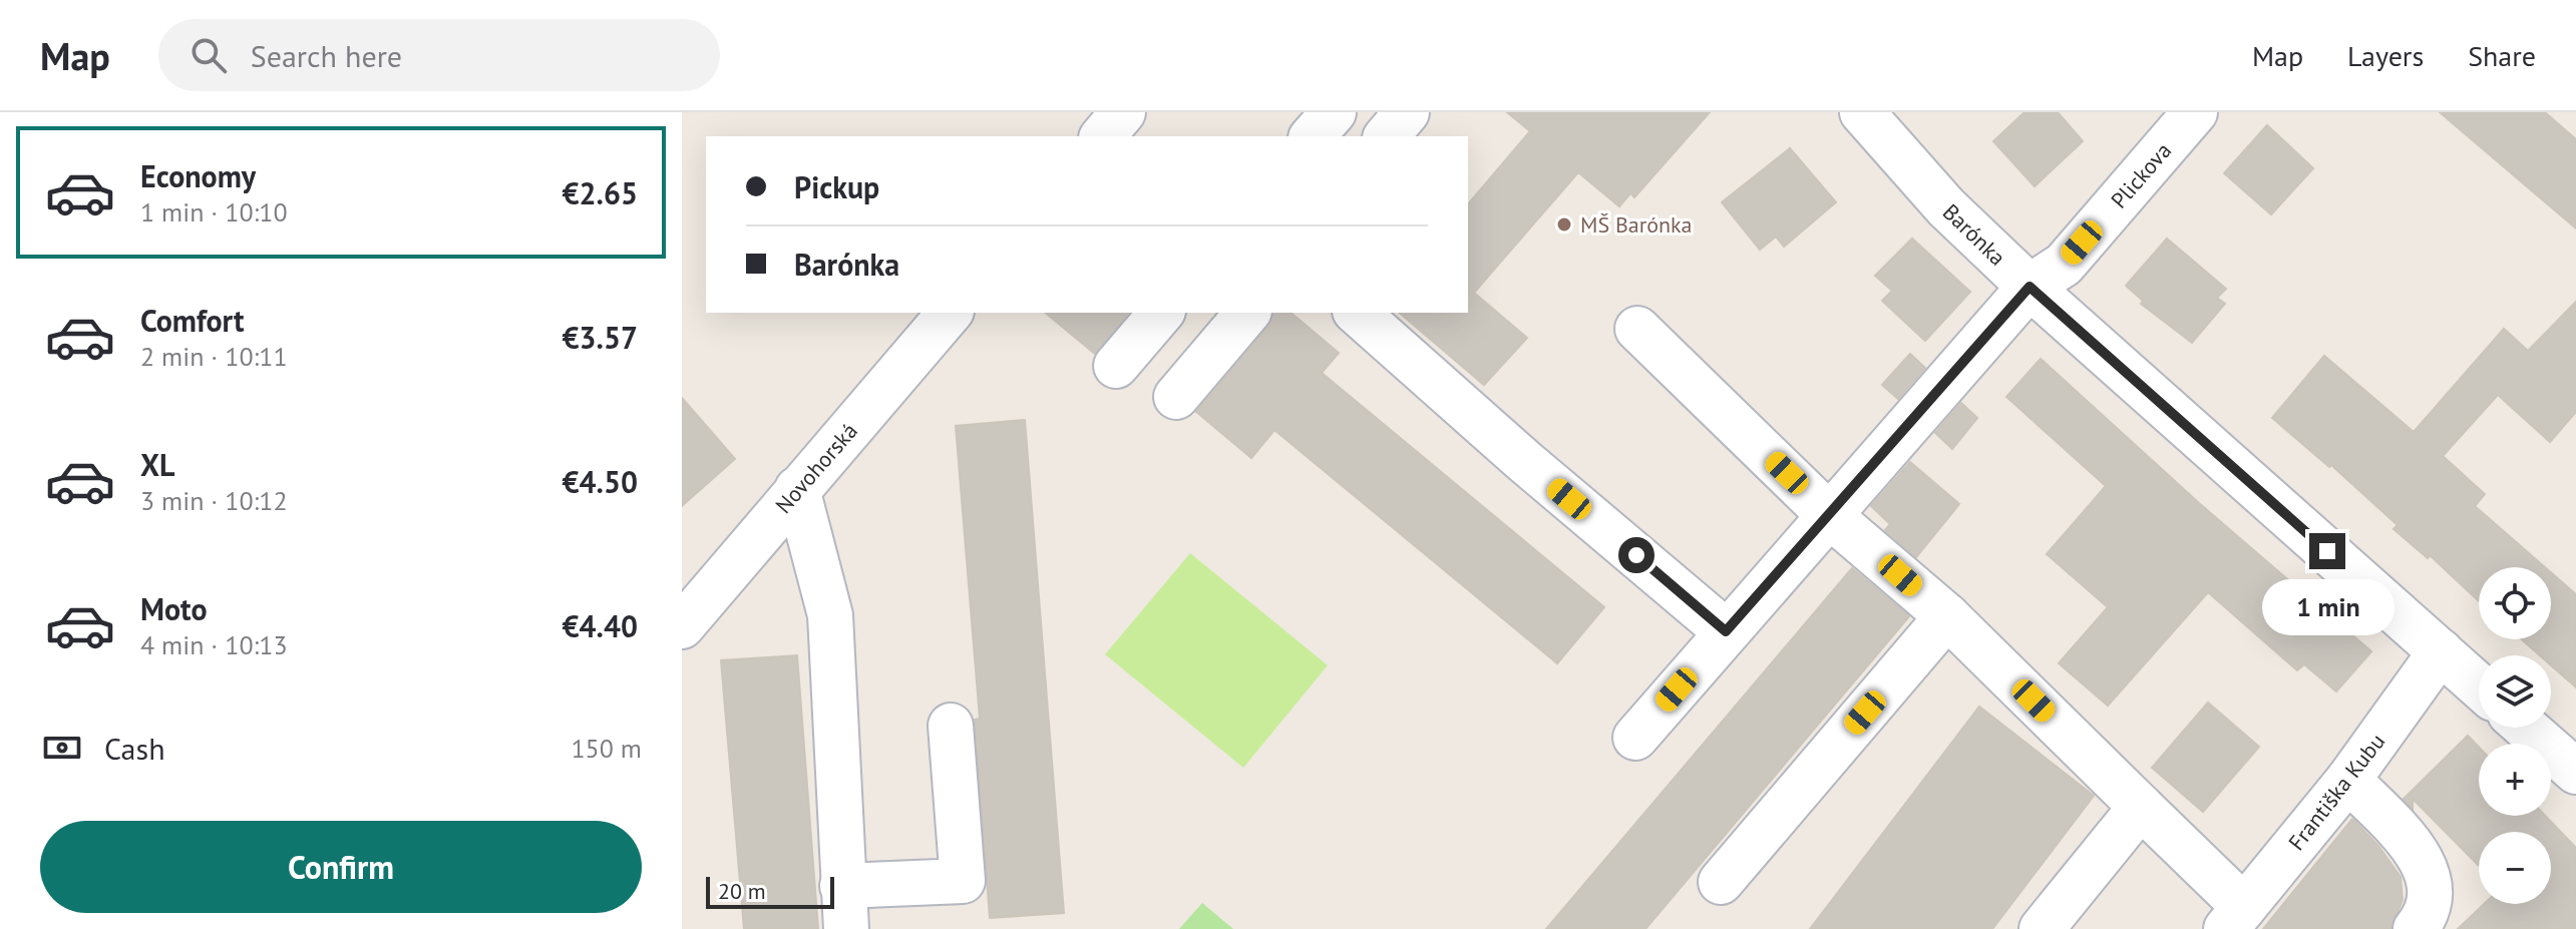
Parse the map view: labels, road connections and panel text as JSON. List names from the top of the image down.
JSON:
{
  "streets": {
    "street": [
      "Plickova",
      "Barónka",
      "Novohorská",
      "Františka Kubu"
    ]
  },
  "crossings": [
    ["Plickova", "Barónka"],
    ["Barónka", "Františka Kubu"]
  ],
  "places": ["MŠ Barónka"],
  "scale_bar": "20 m",
  "page": {
    "header": "Map",
    "search": "Search here",
    "nav": ["Map", "Layers", "Share"],
    "list": [
      {
        "name": "Economy",
        "note": "1 min · 10:10",
        "value": "€2.65"
      },
      {
        "name": "Comfort",
        "note": "2 min · 10:11",
        "value": "€3.57"
      },
      {
        "name": "XL",
        "note": "3 min · 10:12",
        "value": "€4.50"
      },
      {
        "name": "Moto",
        "note": "4 min · 10:13",
        "value": "€4.40"
      }
    ],
    "banner": ["Pickup", "Barónka"],
    "map_buttons": ["+", "−"],
    "bubble": "1 min",
    "pay": ["Cash", "150 m"],
    "buttons": "Confirm",
    "scale": "20 m"
  }
}
